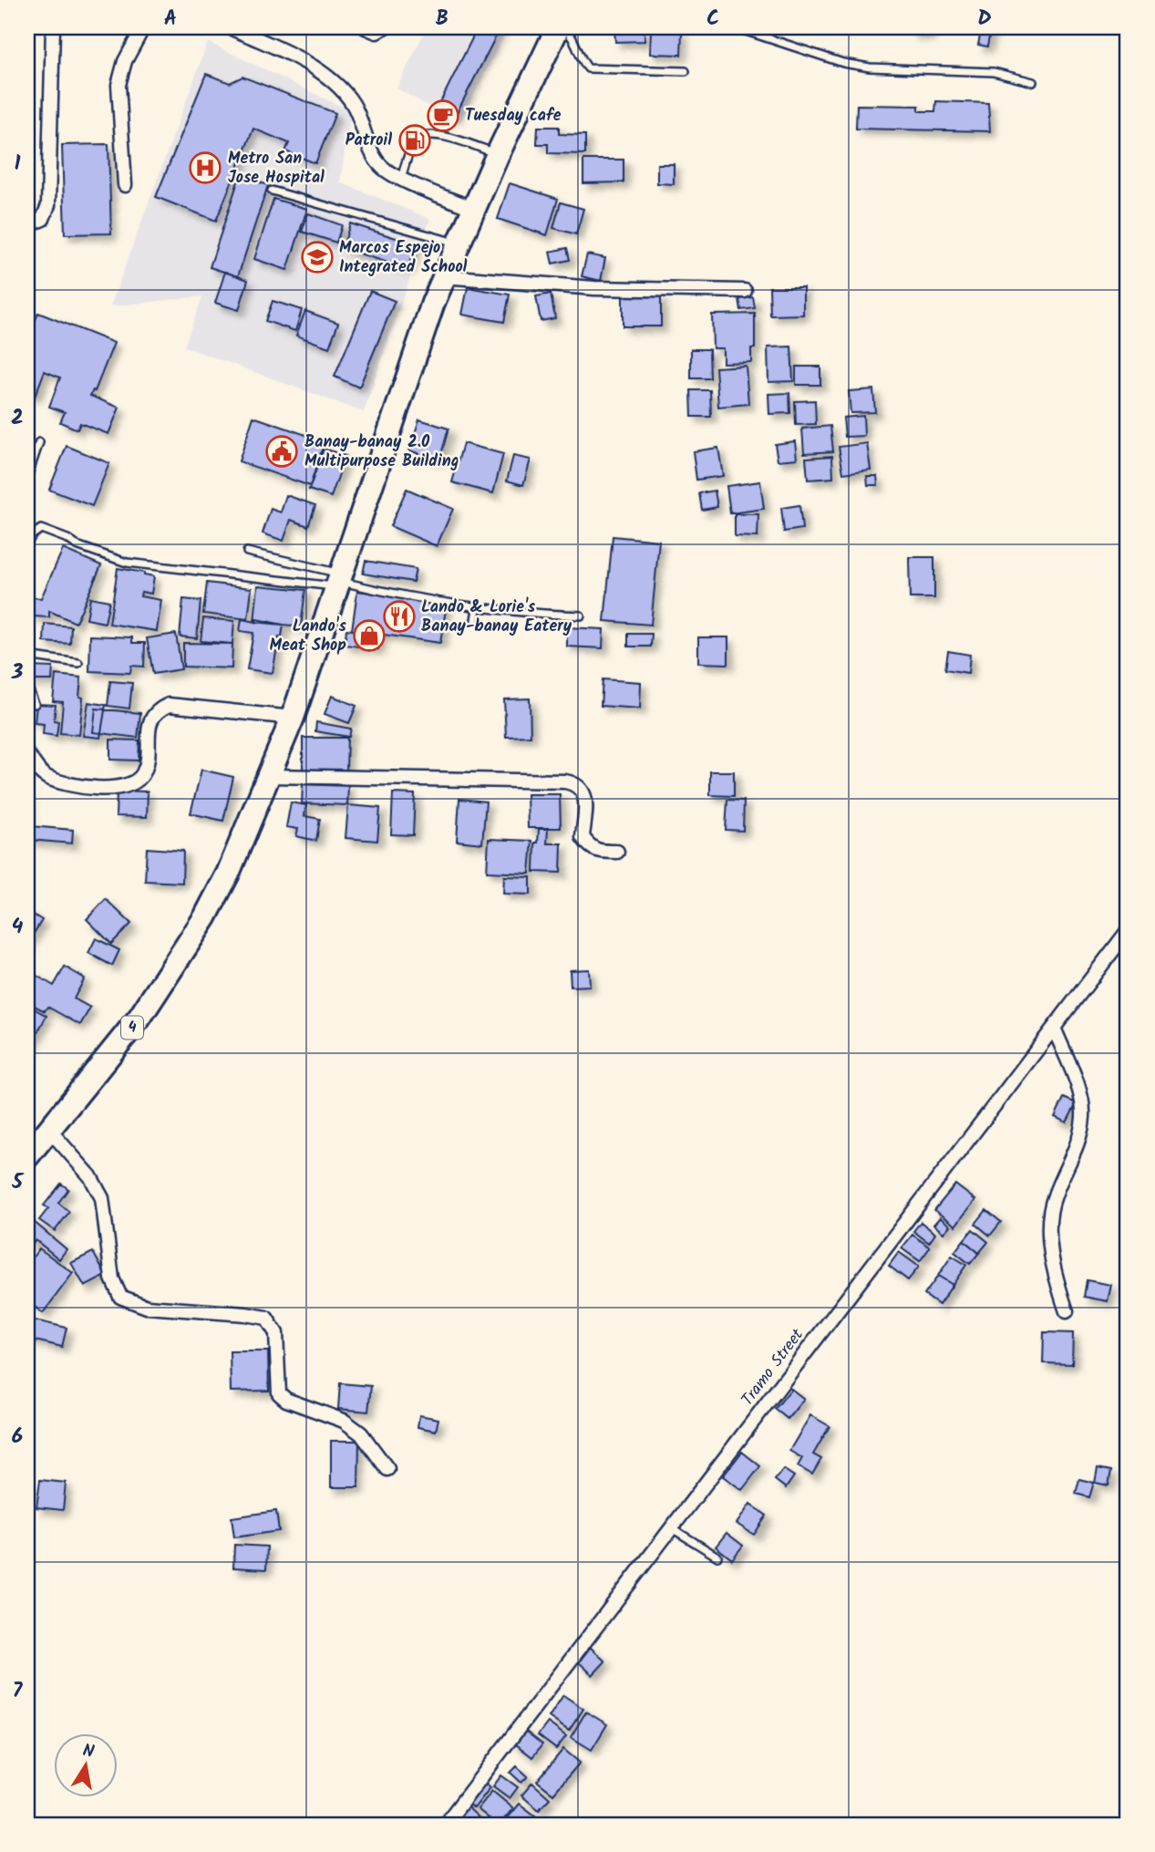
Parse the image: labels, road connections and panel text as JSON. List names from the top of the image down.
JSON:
{
  "streets": {
    "highway": ["4"],
    "street": ["Tramo Street"]
  },
  "places": {
    "cafe": ["Tuesday cafe"],
    "fuel station": ["Patroil"],
    "hospital": ["Metro San Jose Hospital"],
    "school or university": ["Marcos Espejo Integrated School"],
    "public building": ["Banay-banay 2.0 Multipurpose Building"],
    "restaurant": ["Lando & Lorie's Banay-banay Eatery"],
    "shop": ["Lando's Meat Shop"]
  },
  "north": "top",
  "grid": {
    "columns": [
      "A",
      "B",
      "C",
      "D"
    ],
    "rows": [
      "1",
      "2",
      "3",
      "4",
      "5",
      "6",
      "7"
    ]
  }
}
